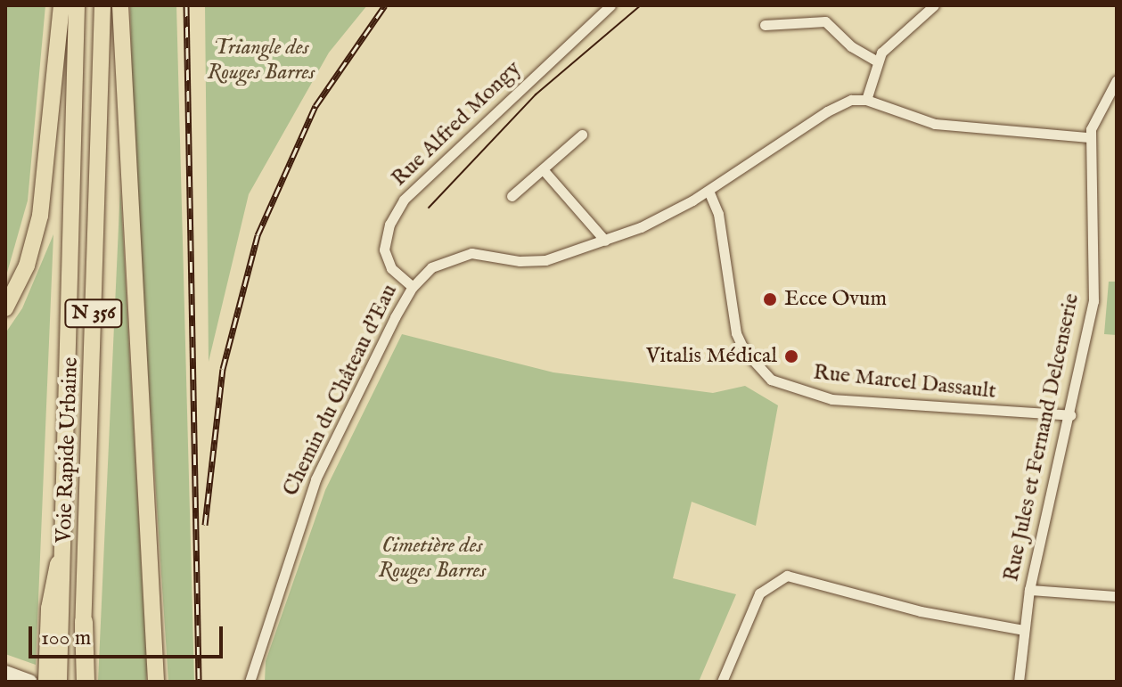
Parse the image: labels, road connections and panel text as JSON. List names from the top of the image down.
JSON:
{
  "streets": {
    "highway": ["N 356", "Voie Rapide Urbaine"],
    "street": [
      "Rue Alfred Mongy",
      "Rue Marcel Dassault",
      "Chemin du Château d'Eau",
      "Rue Jules et Fernand Delcenserie"
    ]
  },
  "crossings": [
    ["Rue Alfred Mongy", "Chemin du Château d'Eau"],
    ["Rue Marcel Dassault", "Chemin du Château d'Eau"],
    ["Rue Marcel Dassault", "Rue Jules et Fernand Delcenserie"]
  ],
  "parks": ["Triangle des Rouges Barres", "Cimetière des Rouges Barres"],
  "places": ["Ecce Ovum", "Vitalis Médical"],
  "scale_bar": "100 m"
}
